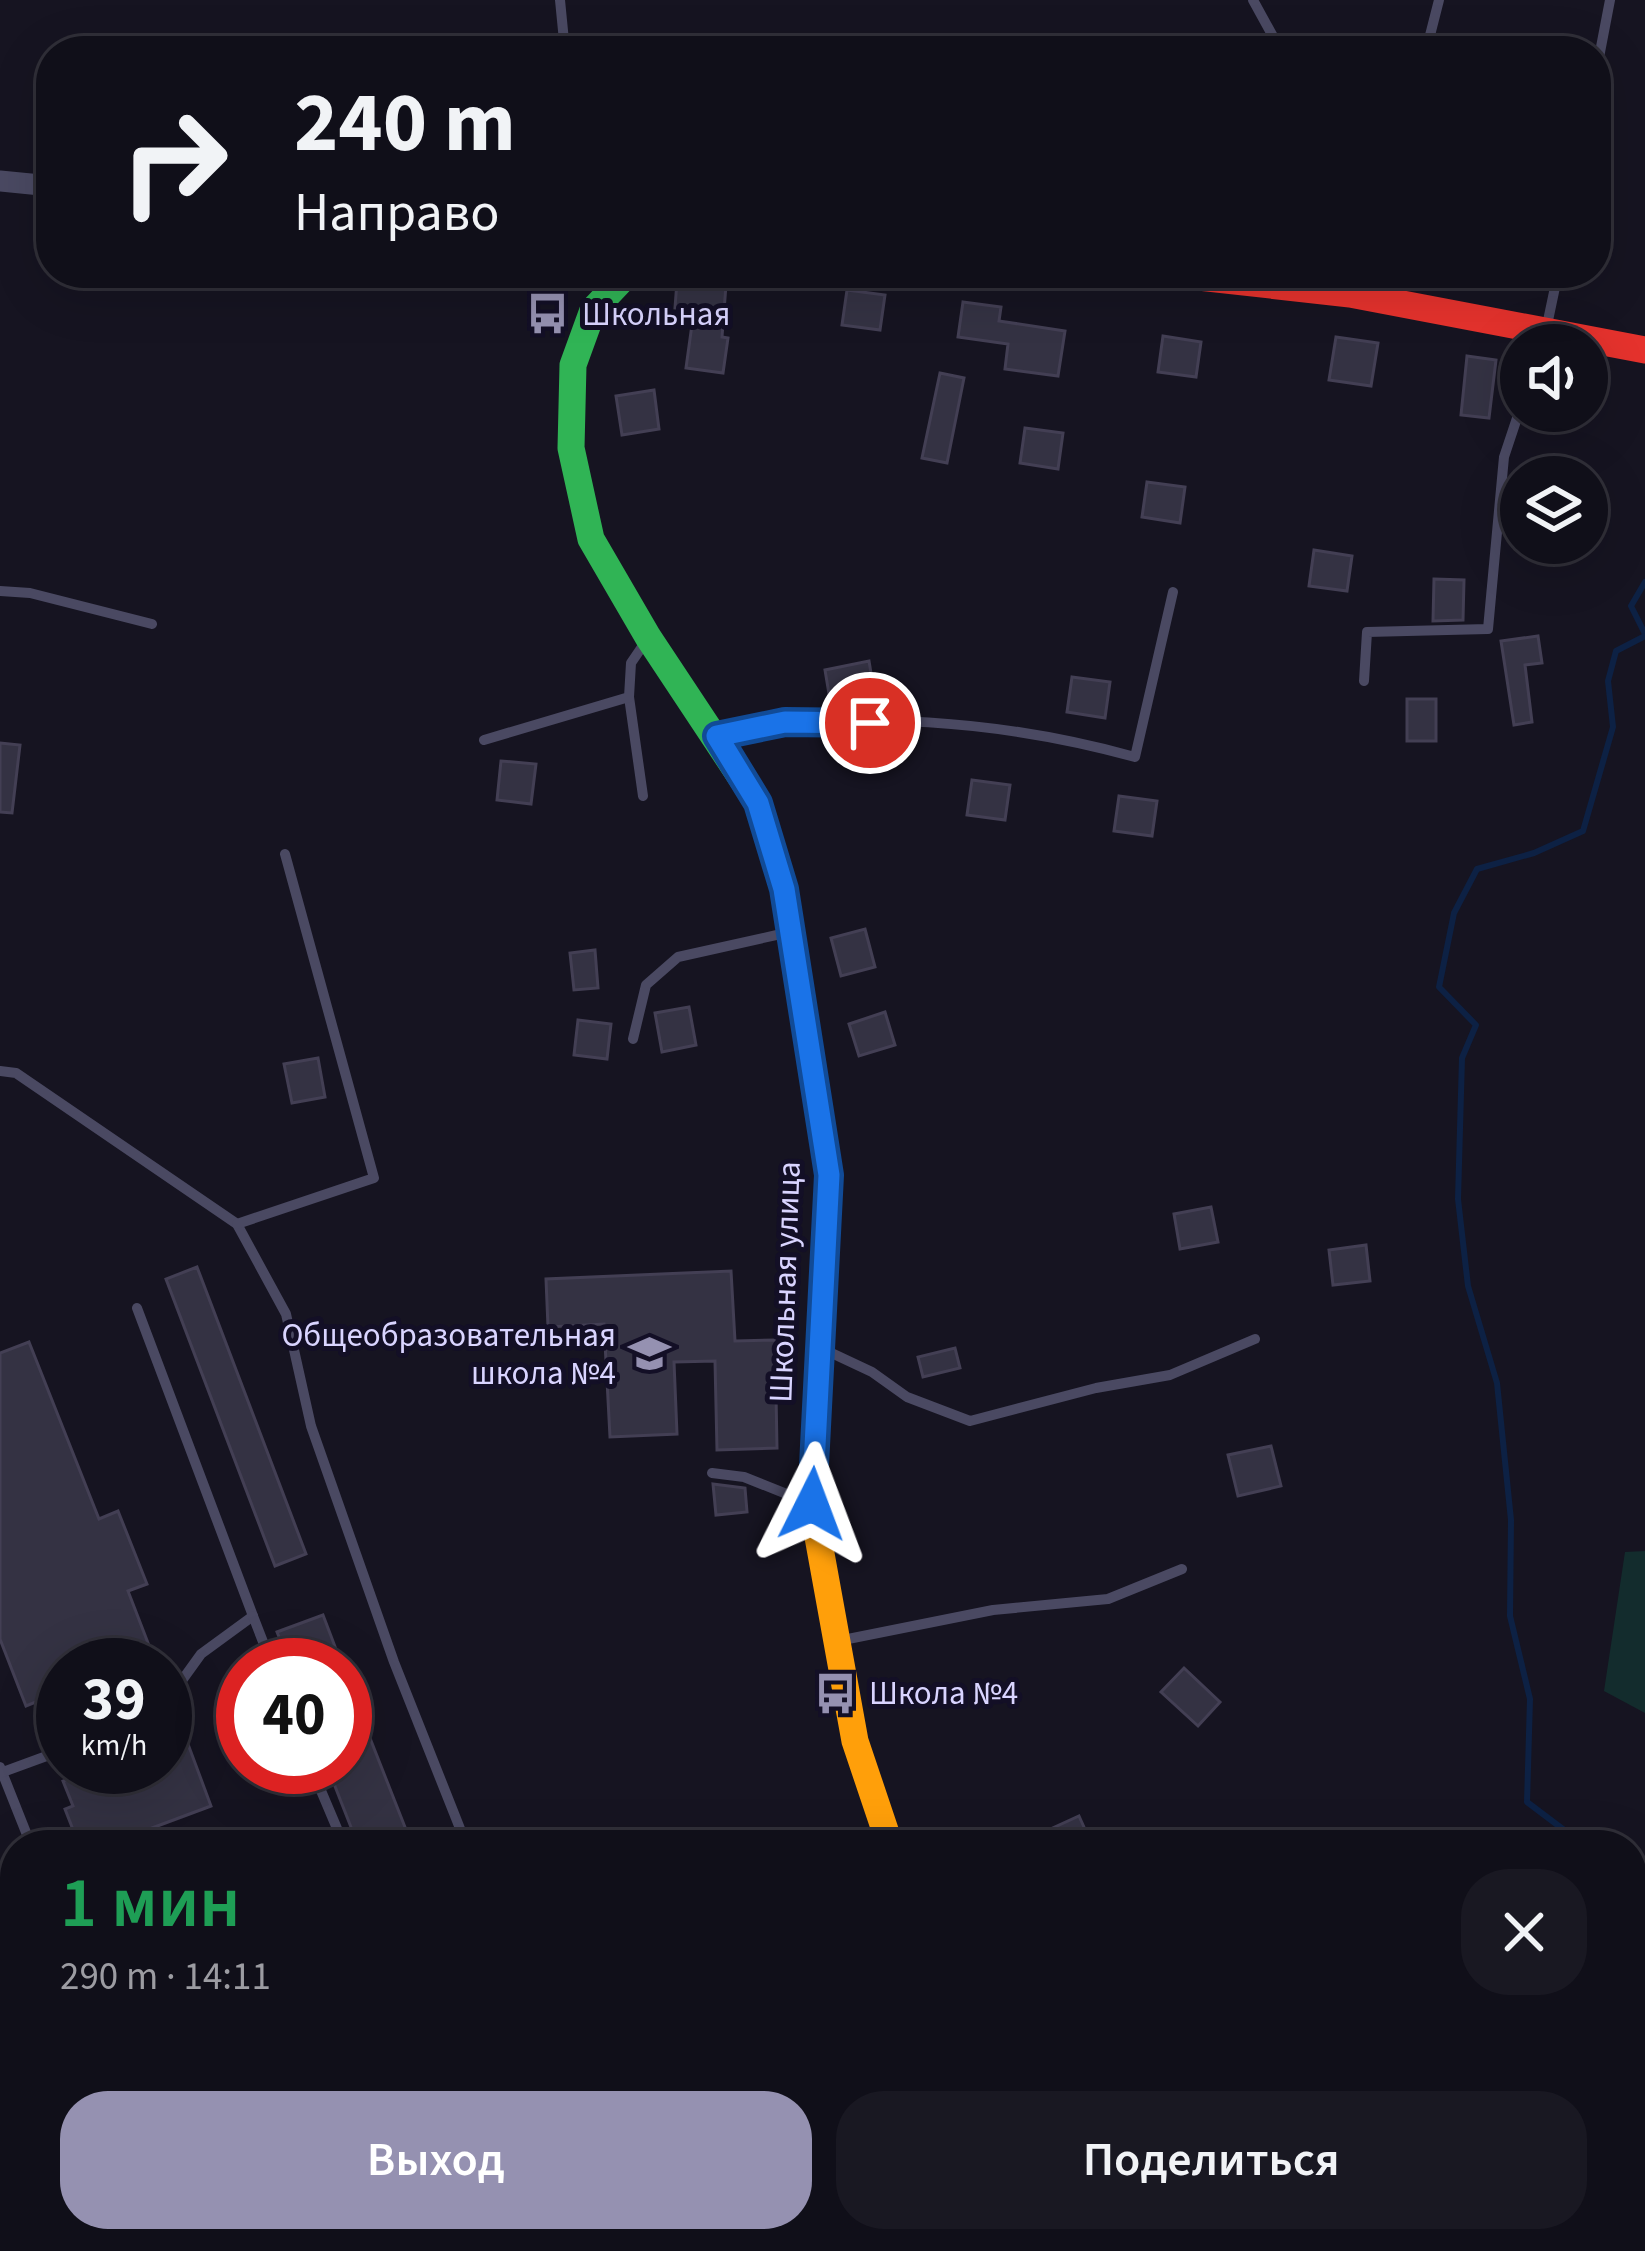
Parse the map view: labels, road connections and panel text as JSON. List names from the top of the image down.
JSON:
{
  "streets": {
    "street": ["Школьная улица"]
  },
  "places": {
    "bus stop": ["Школьная", "Школа №4"],
    "school or university": ["Общеобразовательная школа №4"]
  },
  "page": {
    "turn": ["240 m", "Направо"],
    "speed": "39 km/h",
    "limit": "40",
    "heading": ["1 мин", "290 m · 14:11"],
    "buttons": ["Выход", "Поделиться"]
  }
}
